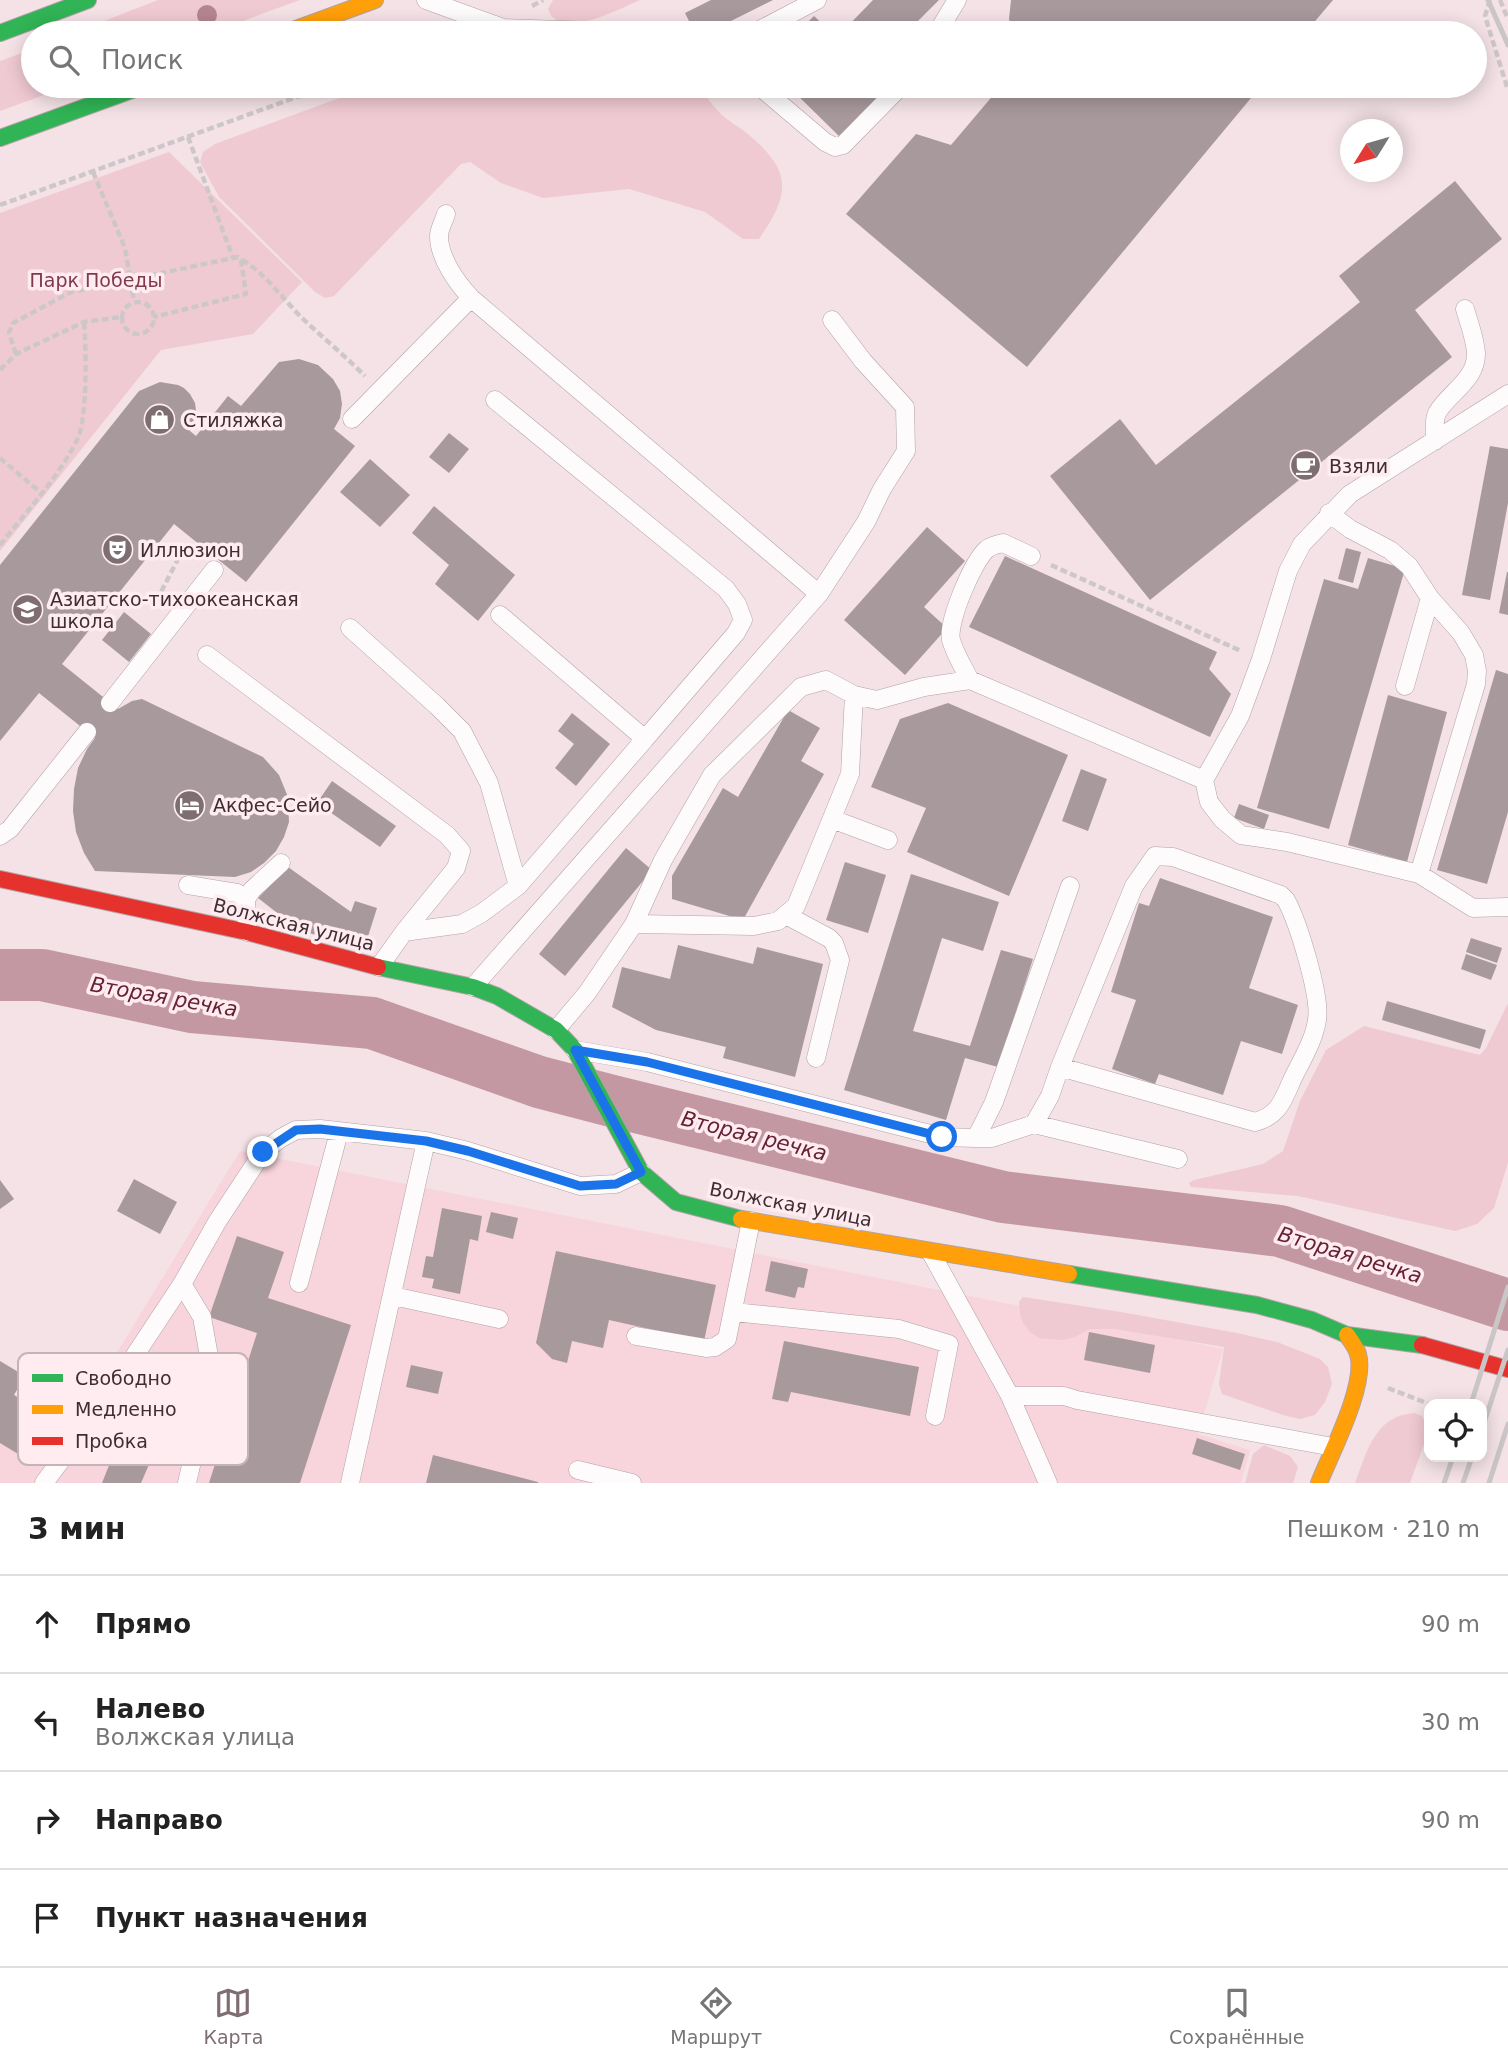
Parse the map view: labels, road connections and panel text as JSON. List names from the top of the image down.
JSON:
{
  "streets": {
    "main road": ["Волжская улица"]
  },
  "water": ["Вторая речка"],
  "parks": ["Парк Победы"],
  "places": {
    "shop": ["Стиляжка"],
    "cafe": ["Взяли"],
    "theatre": ["Иллюзион"],
    "school or university": ["Азиатско-тихоокеанская школа"],
    "hotel": ["Акфес-Сейо"]
  },
  "legend": ["Свободно", "Медленно", "Пробка"],
  "north": "bottom left",
  "page": {
    "search": "Поиск",
    "heading": ["3 мин", "Пешком · 210 m"],
    "list": [
      ["Прямо", "90 m"],
      ["Налево", "Волжская улица", "30 m"],
      ["Направо", "90 m"],
      "Пункт назначения"
    ],
    "nav": ["Карта", "Маршрут", "Сохранённые"]
  }
}
